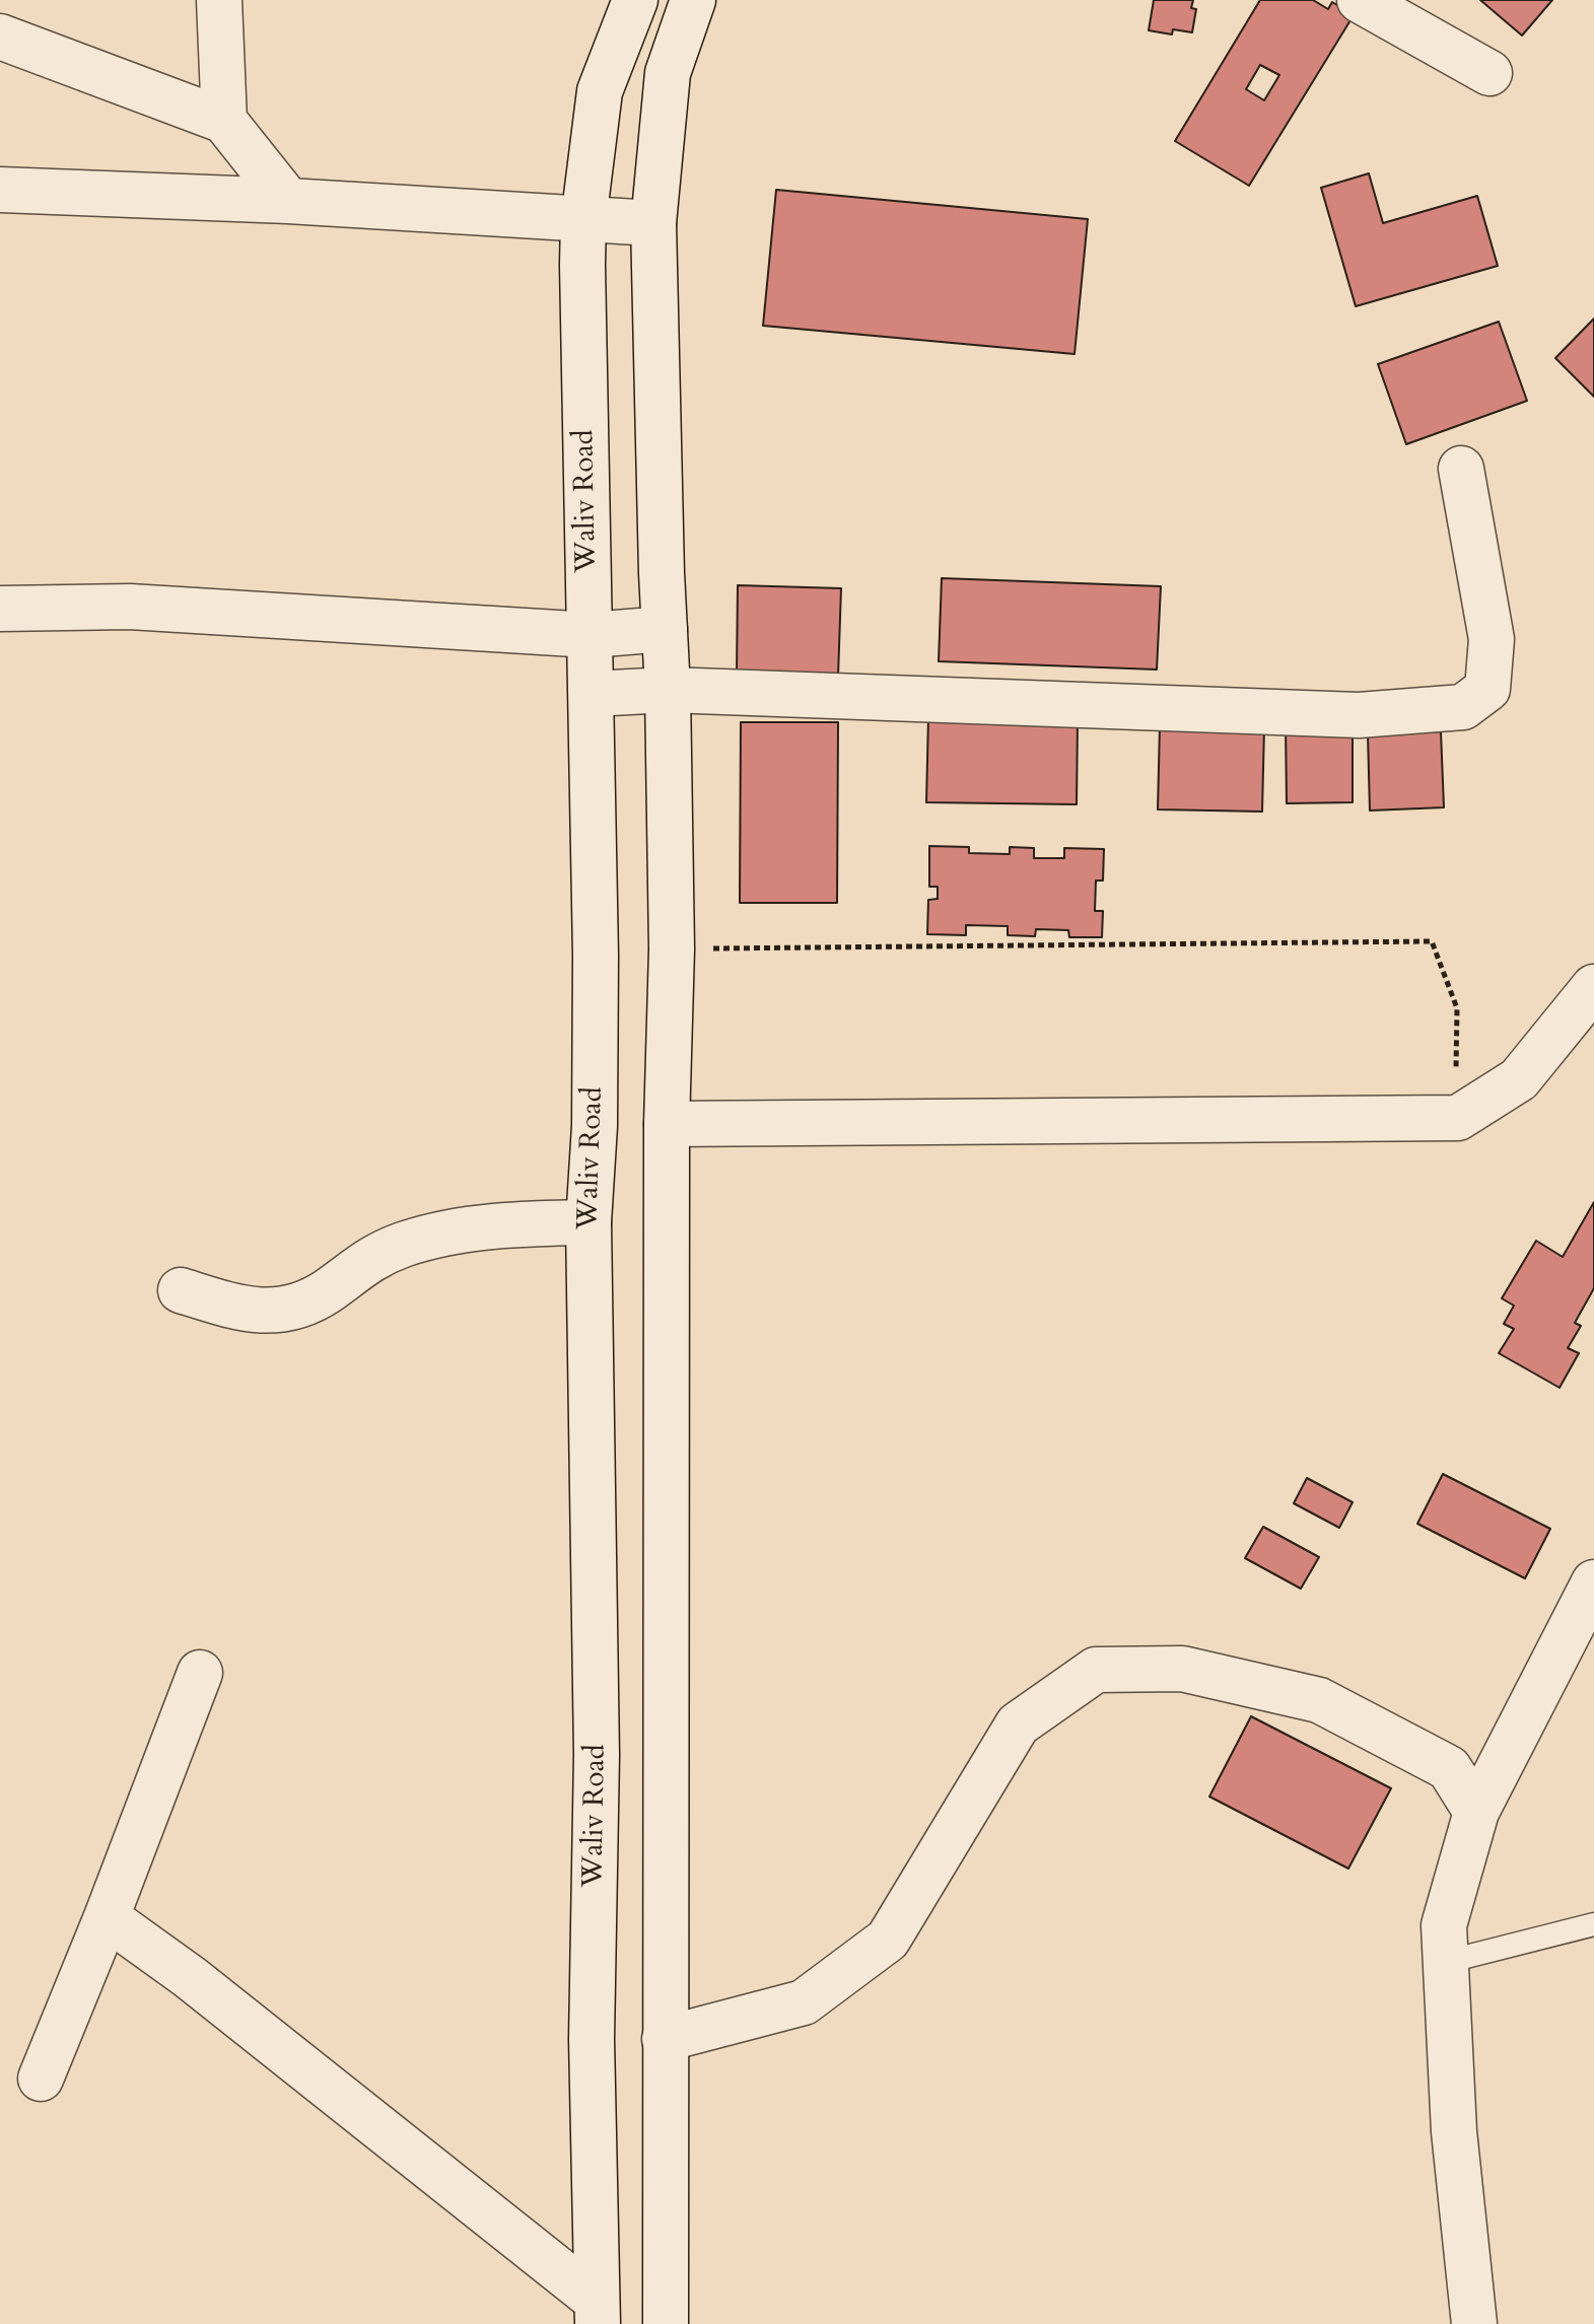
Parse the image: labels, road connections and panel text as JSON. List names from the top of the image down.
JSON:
{
  "streets": {
    "street": ["Waliv Road"]
  }
}
